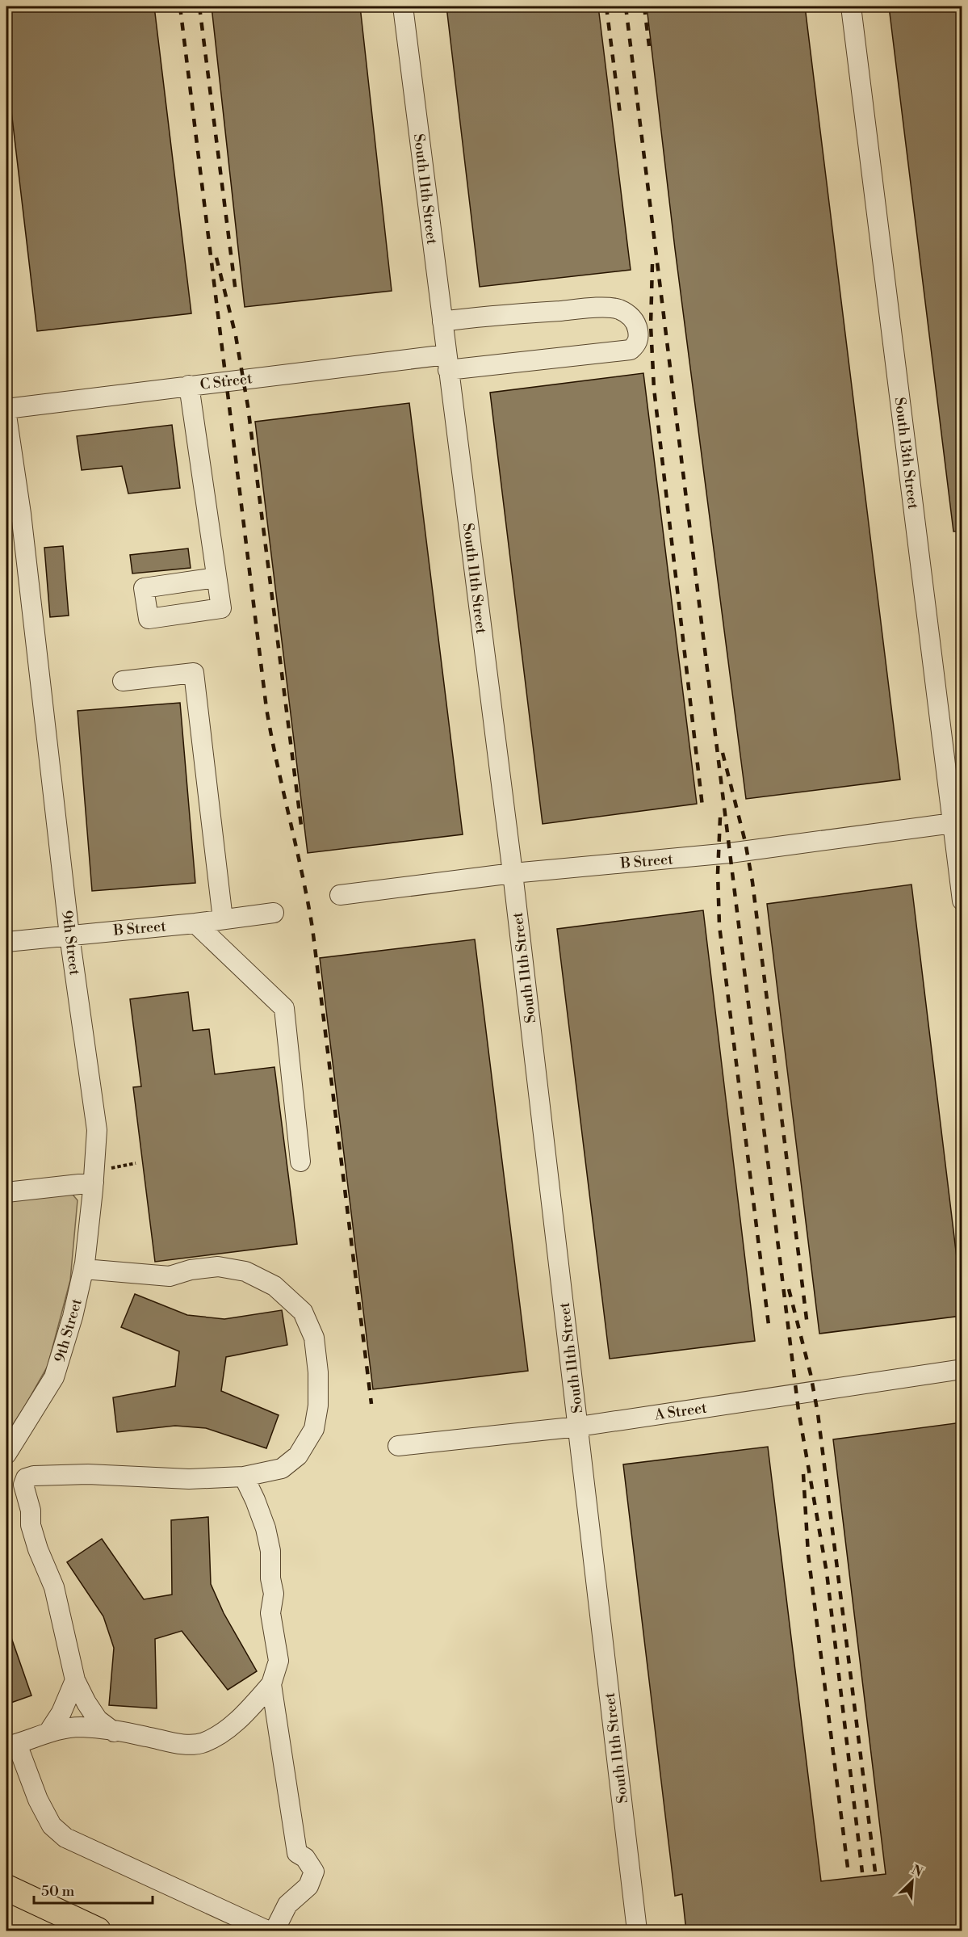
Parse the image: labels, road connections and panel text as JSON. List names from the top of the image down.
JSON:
{
  "streets": {
    "lane": [
      "South 11th Street",
      "C Street",
      "South 13th Street",
      "B Street",
      "9th Street",
      "A Street"
    ]
  },
  "crossings": [
    ["South 11th Street", "C Street"],
    ["South 11th Street", "B Street"],
    ["South 11th Street", "A Street"],
    ["South 13th Street", "B Street"],
    ["B Street", "9th Street"]
  ],
  "scale_bar": "50 m",
  "north": "top right"
}
